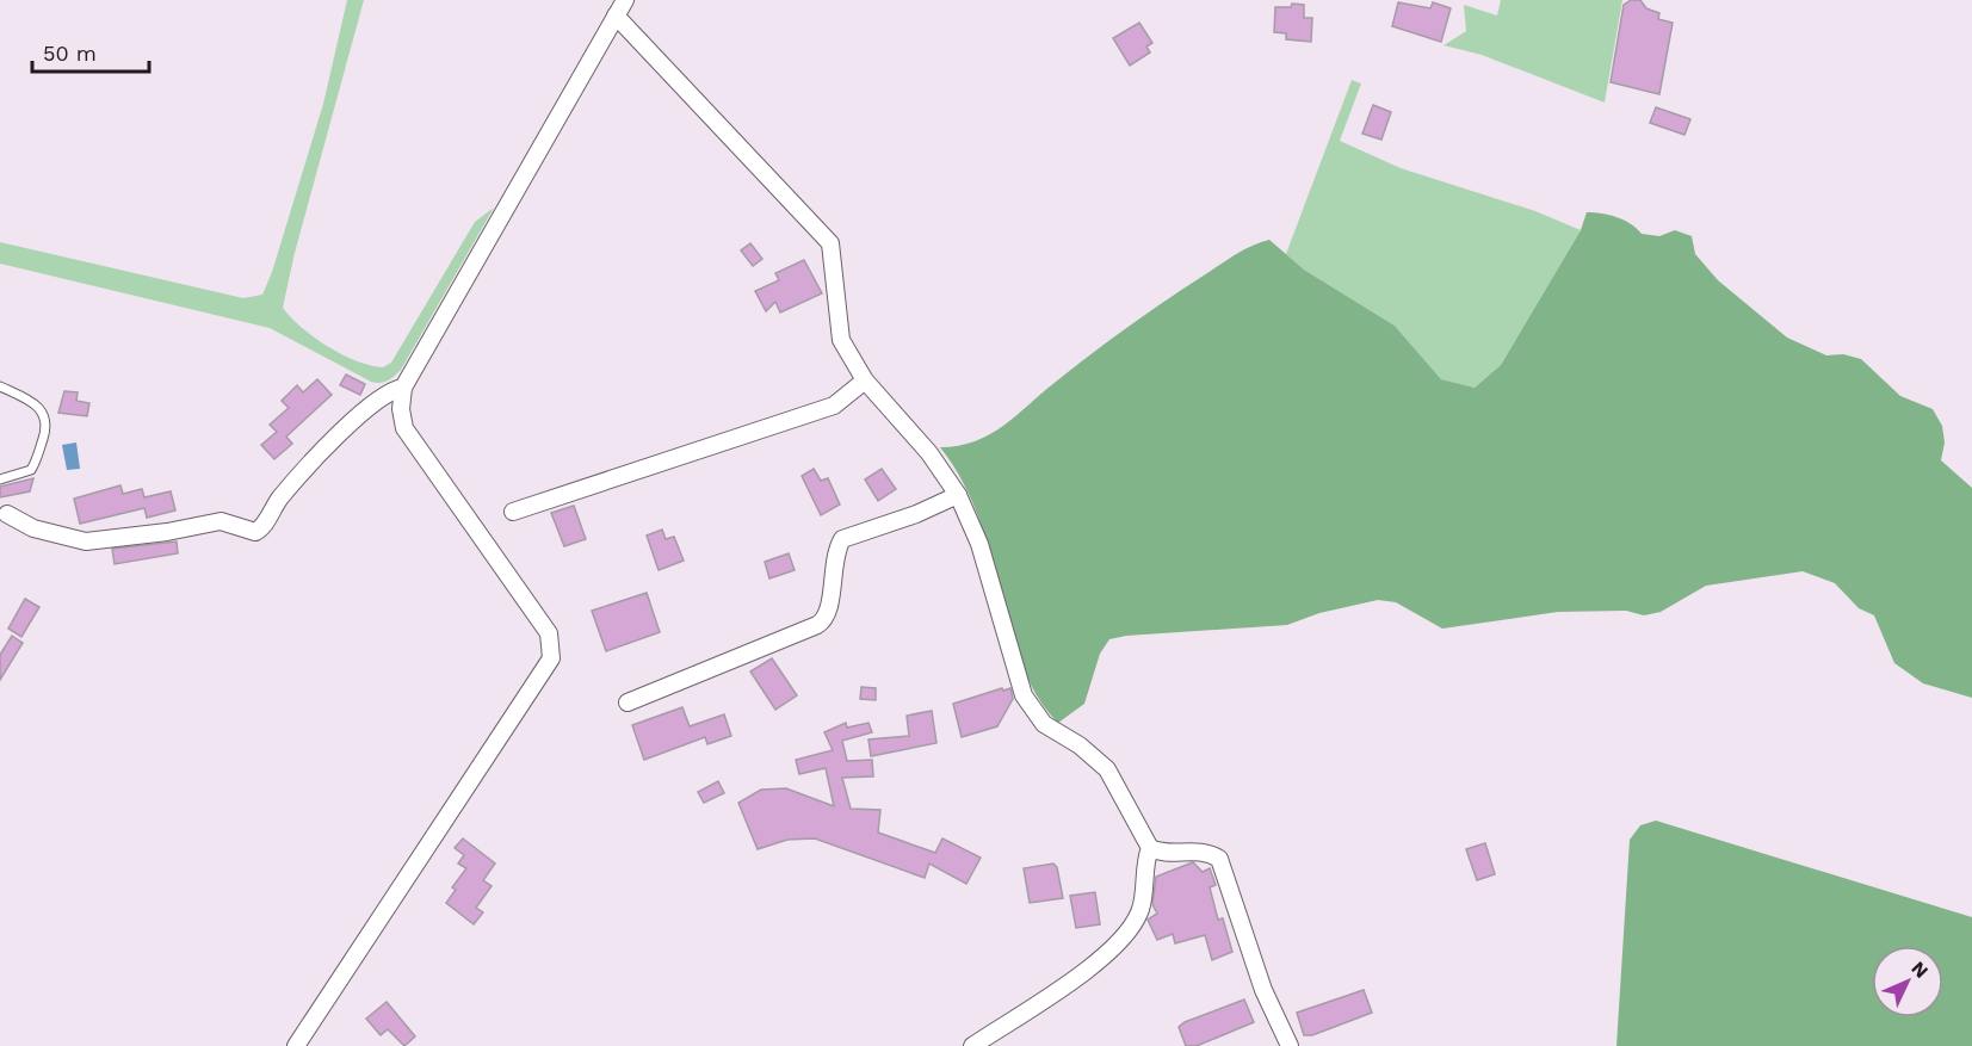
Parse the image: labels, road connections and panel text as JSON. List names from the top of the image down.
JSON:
{
  "scale_bar": "50 m",
  "north": "top right"
}
